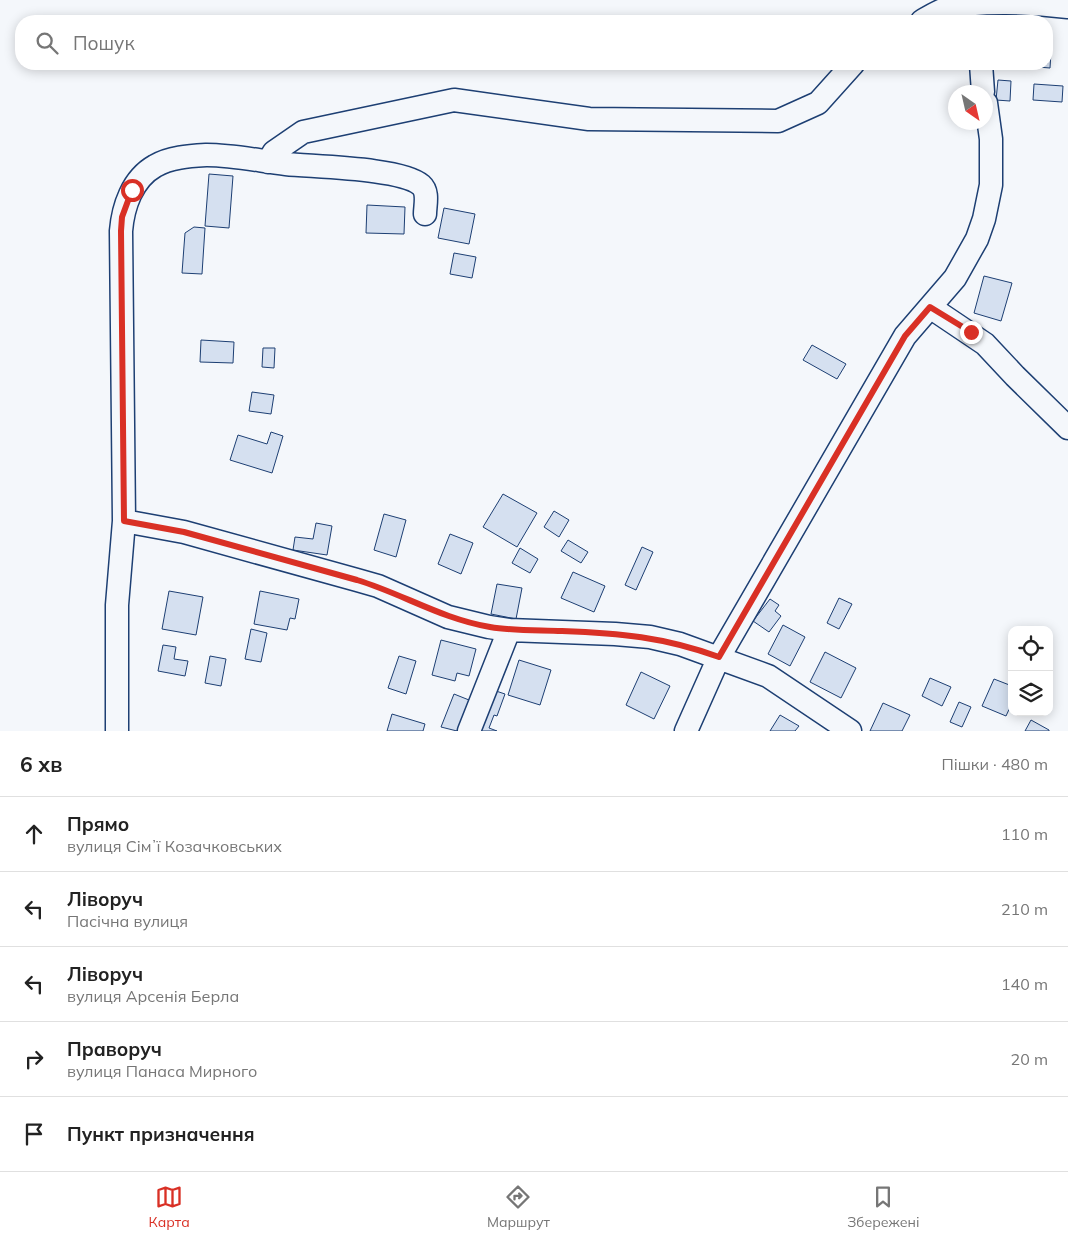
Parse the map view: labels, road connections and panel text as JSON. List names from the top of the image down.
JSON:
{
  "north": "bottom right",
  "page": {
    "search": "Пошук",
    "heading": ["6 хв", "Пішки · 480 m"],
    "list": [
      ["Прямо", "вулиця Сімʼї Козачковських", "110 m"],
      ["Ліворуч", "Пасічна вулиця", "210 m"],
      ["Ліворуч", "вулиця Арсенія Берла", "140 m"],
      ["Праворуч", "вулиця Панаса Мирного", "20 m"],
      "Пункт призначення"
    ],
    "nav": ["Карта", "Маршрут", "Збережені"]
  }
}
